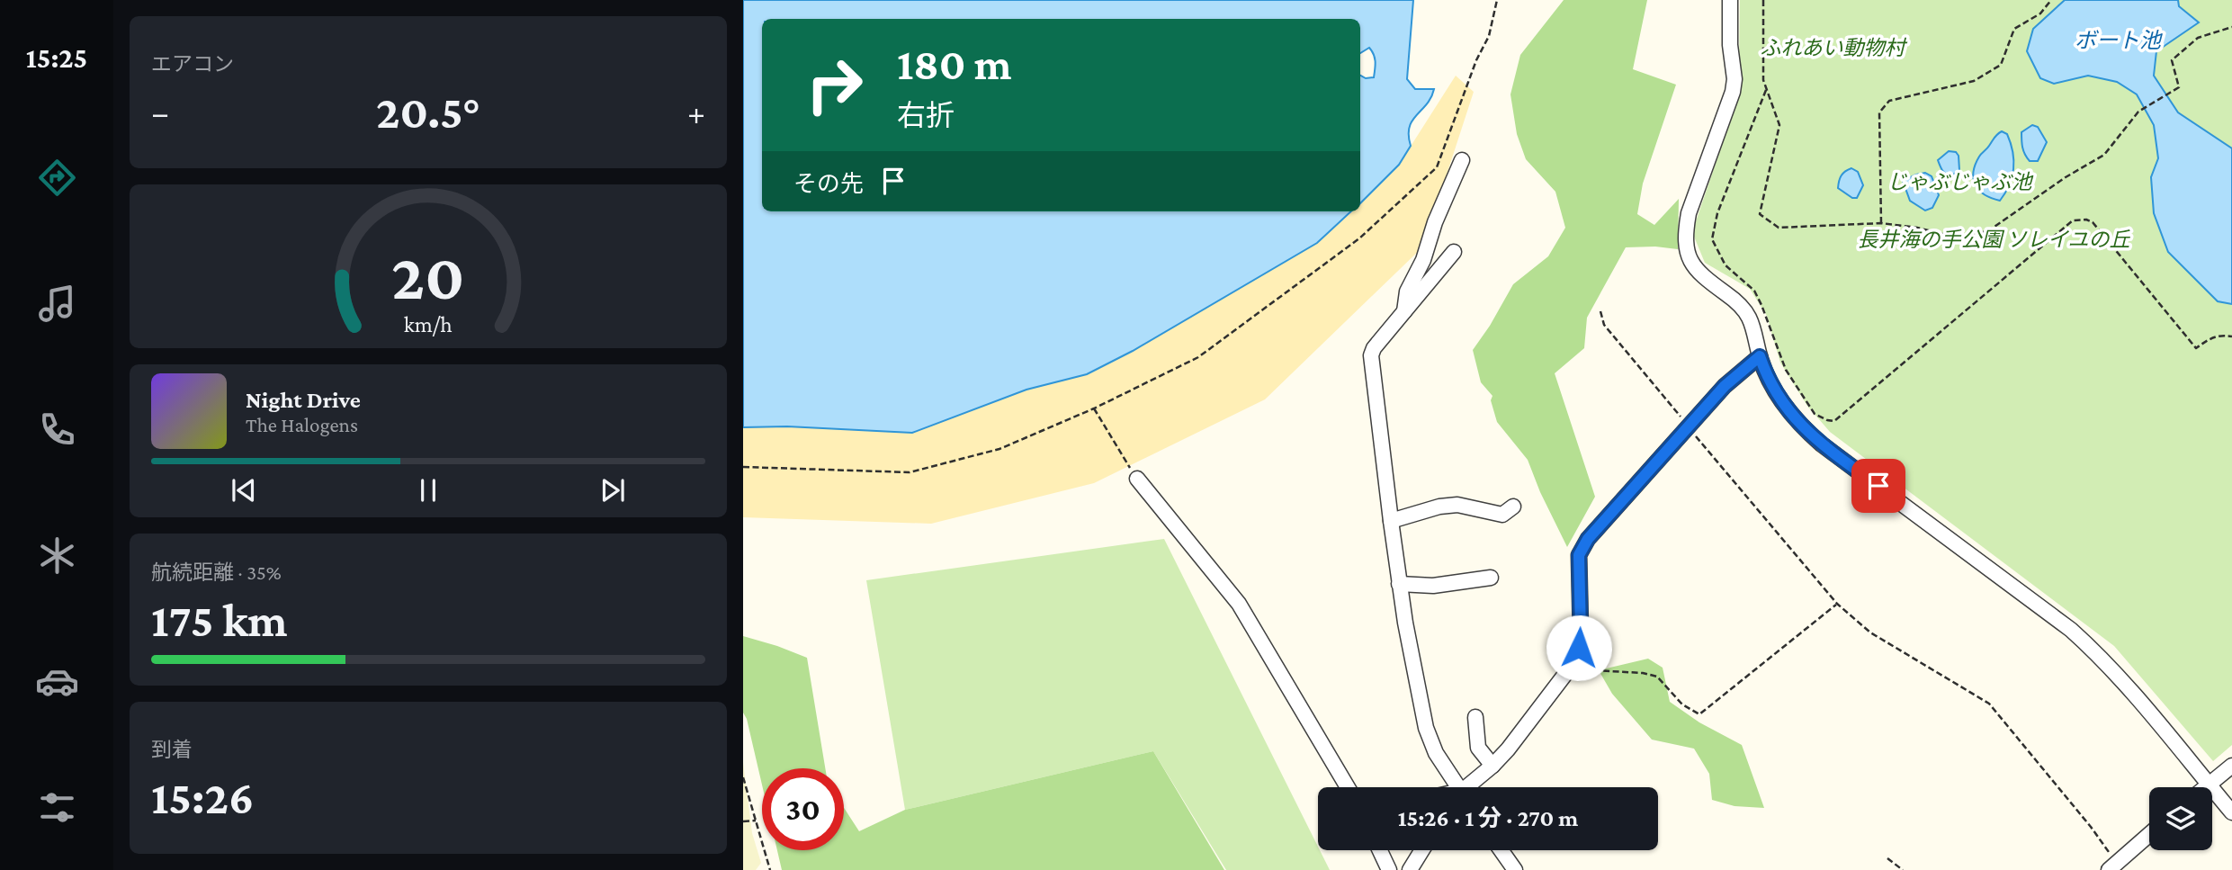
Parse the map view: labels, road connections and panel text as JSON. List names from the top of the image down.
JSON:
{
  "water": ["ボート池"],
  "parks": ["ふれあい動物村", "じゃぶじゃぶ池", "長井海の手公園 ソレイユの丘"],
  "page": {
    "tabs": "15:25",
    "tile": [
      "エアコン",
      ["航続距離 · 35%", "175 km"],
      ["到着", "15:26"]
    ],
    "turn": ["180 m", "右折"],
    "heat": ["−", "20.5°", "+"],
    "then": "その先",
    "song": ["Night Drive", "The Halogens"],
    "limit": "30",
    "trip": "15:26 · 1 分 · 270 m",
    "gauge": ["20", "km/h"]
  }
}
